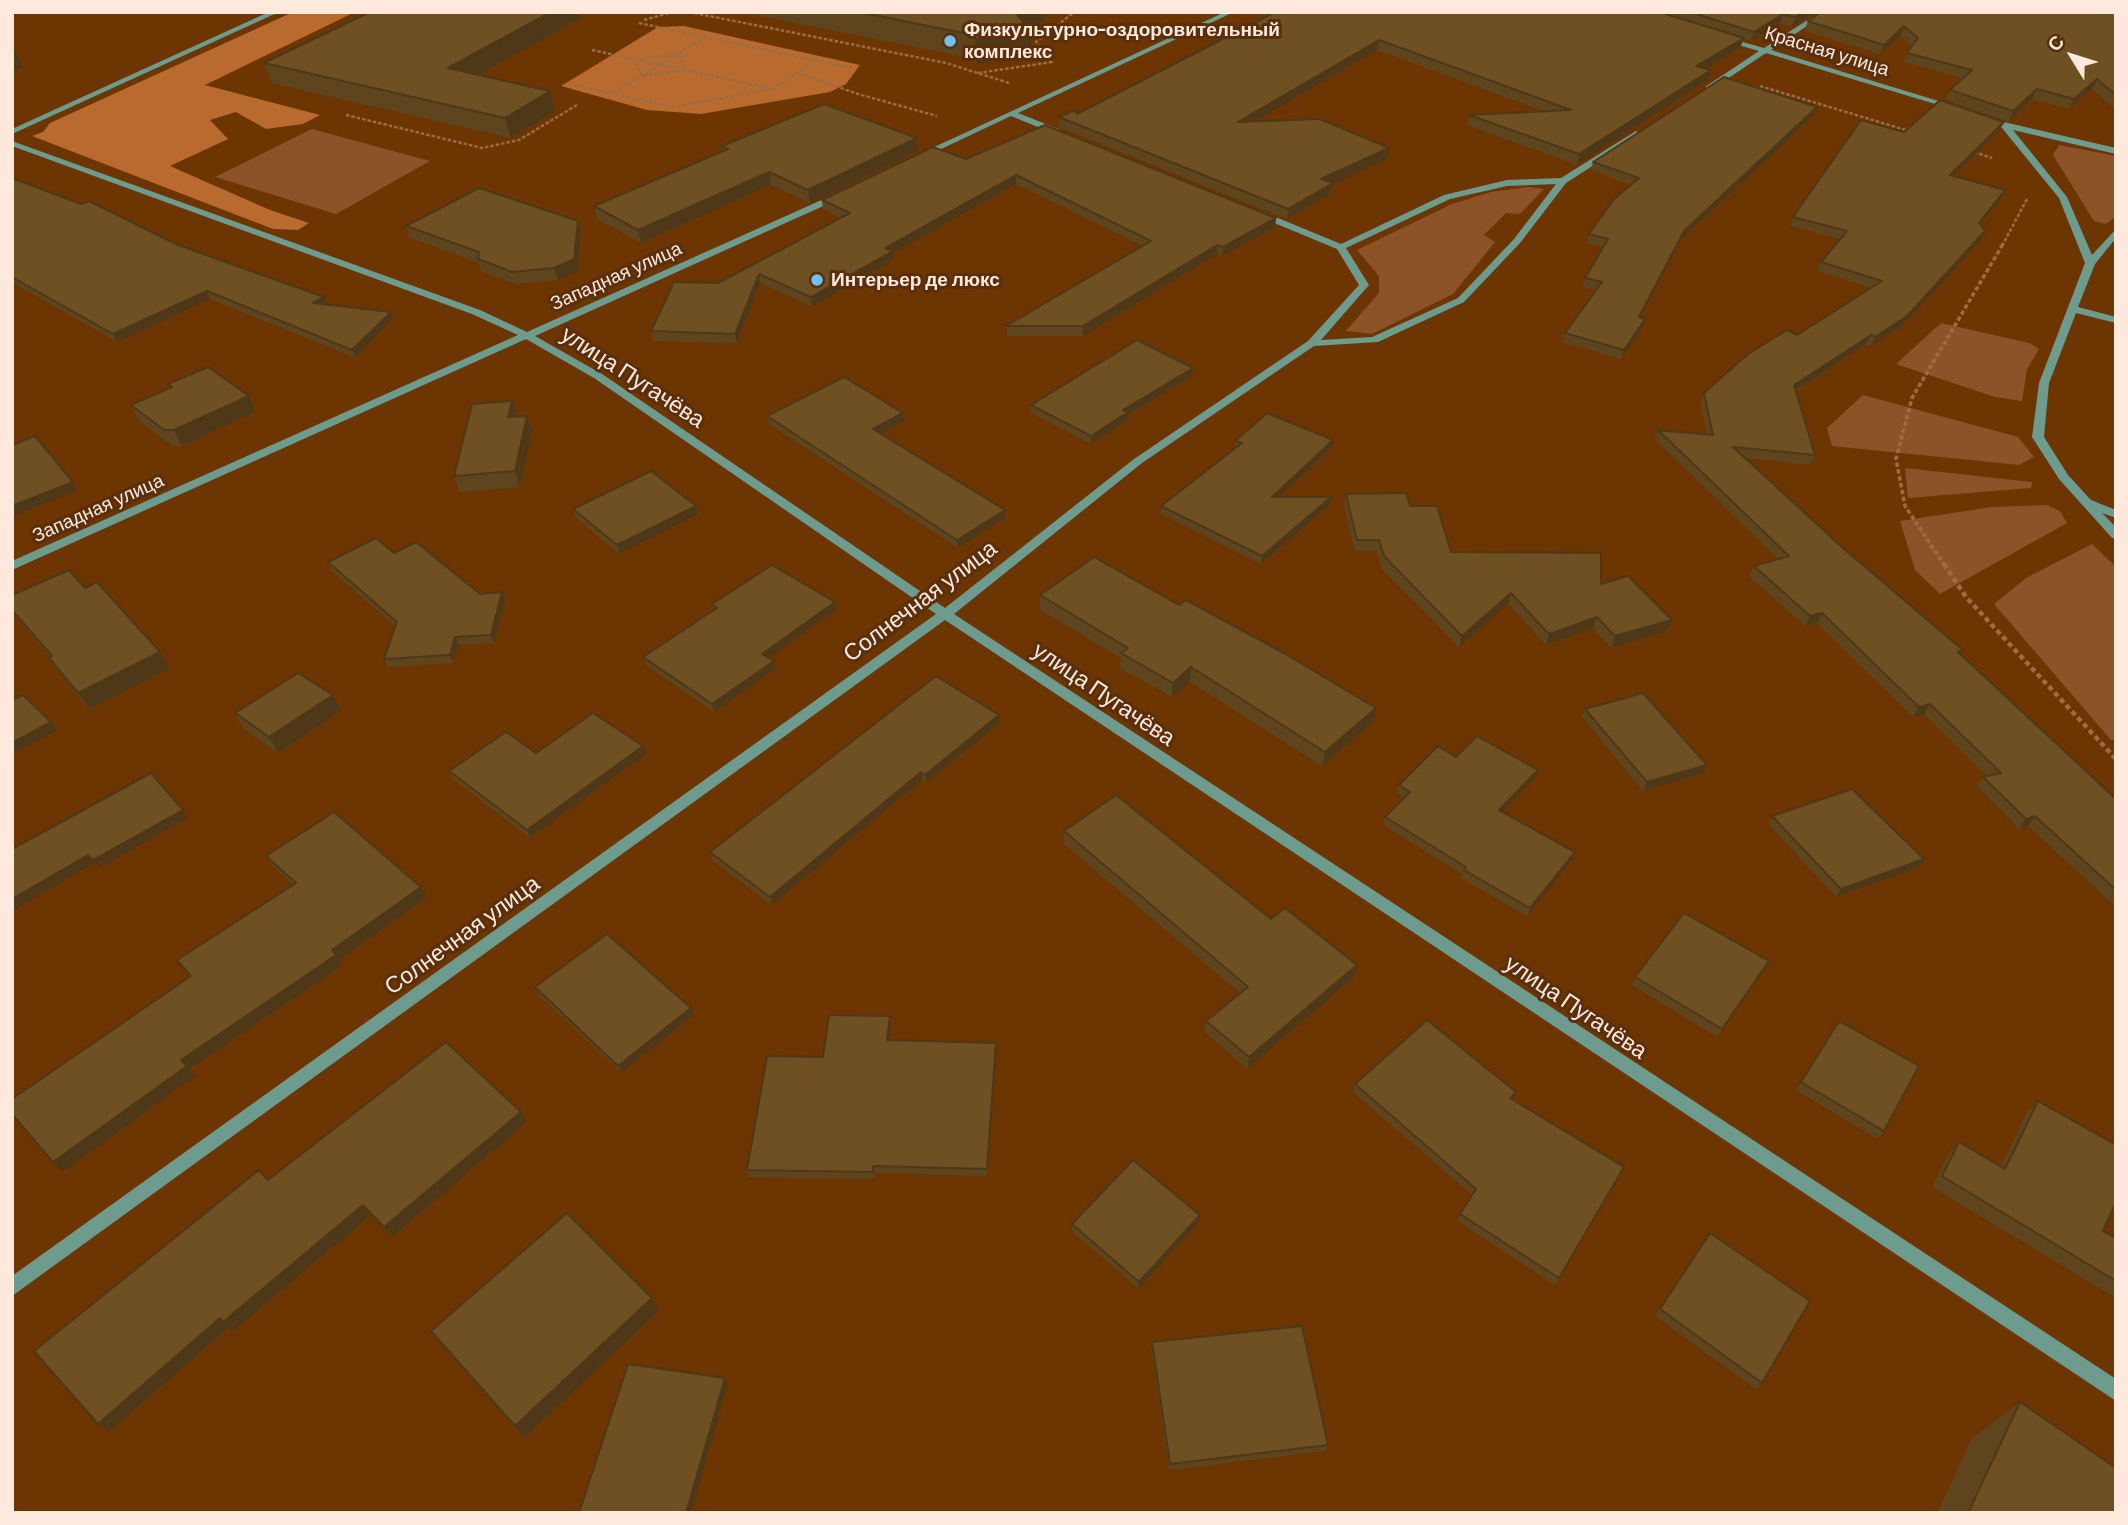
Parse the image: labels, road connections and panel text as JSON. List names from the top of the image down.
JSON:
{
  "streets": {
    "street": [
      "Красная улица",
      "Западная улица",
      "улица Пугачёва",
      "Солнечная улица"
    ]
  },
  "crossings": [
    ["Западная улица", "улица Пугачёва"],
    ["улица Пугачёва", "Солнечная улица"]
  ],
  "places": ["Физкультурно-оздоровительный комплекс", "Интерьер де люкс"],
  "north": "top left"
}
